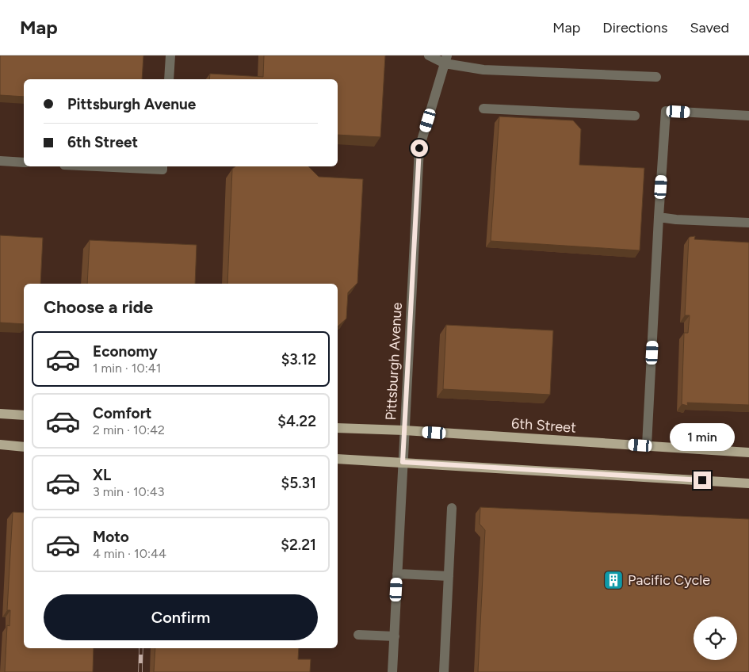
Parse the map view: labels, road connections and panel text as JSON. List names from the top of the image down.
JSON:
{
  "streets": {
    "main road": ["6th Street"],
    "street": ["Pittsburgh Avenue"]
  },
  "crossings": [
    ["Pittsburgh Avenue", "6th Street"]
  ],
  "places": {
    "building": ["Pacific Cycle"]
  },
  "page": {
    "header": "Map",
    "nav": ["Map", "Directions", "Saved"],
    "banner": ["Pittsburgh Avenue", "6th Street"],
    "heading": "Choose a ride",
    "list": [
      {
        "name": "Economy",
        "note": "1 min · 10:41",
        "value": "$3.12"
      },
      {
        "name": "Comfort",
        "note": "2 min · 10:42",
        "value": "$4.22"
      },
      {
        "name": "XL",
        "note": "3 min · 10:43",
        "value": "$5.31"
      },
      {
        "name": "Moto",
        "note": "4 min · 10:44",
        "value": "$2.21"
      }
    ],
    "bubble": "1 min",
    "buttons": "Confirm"
  }
}
